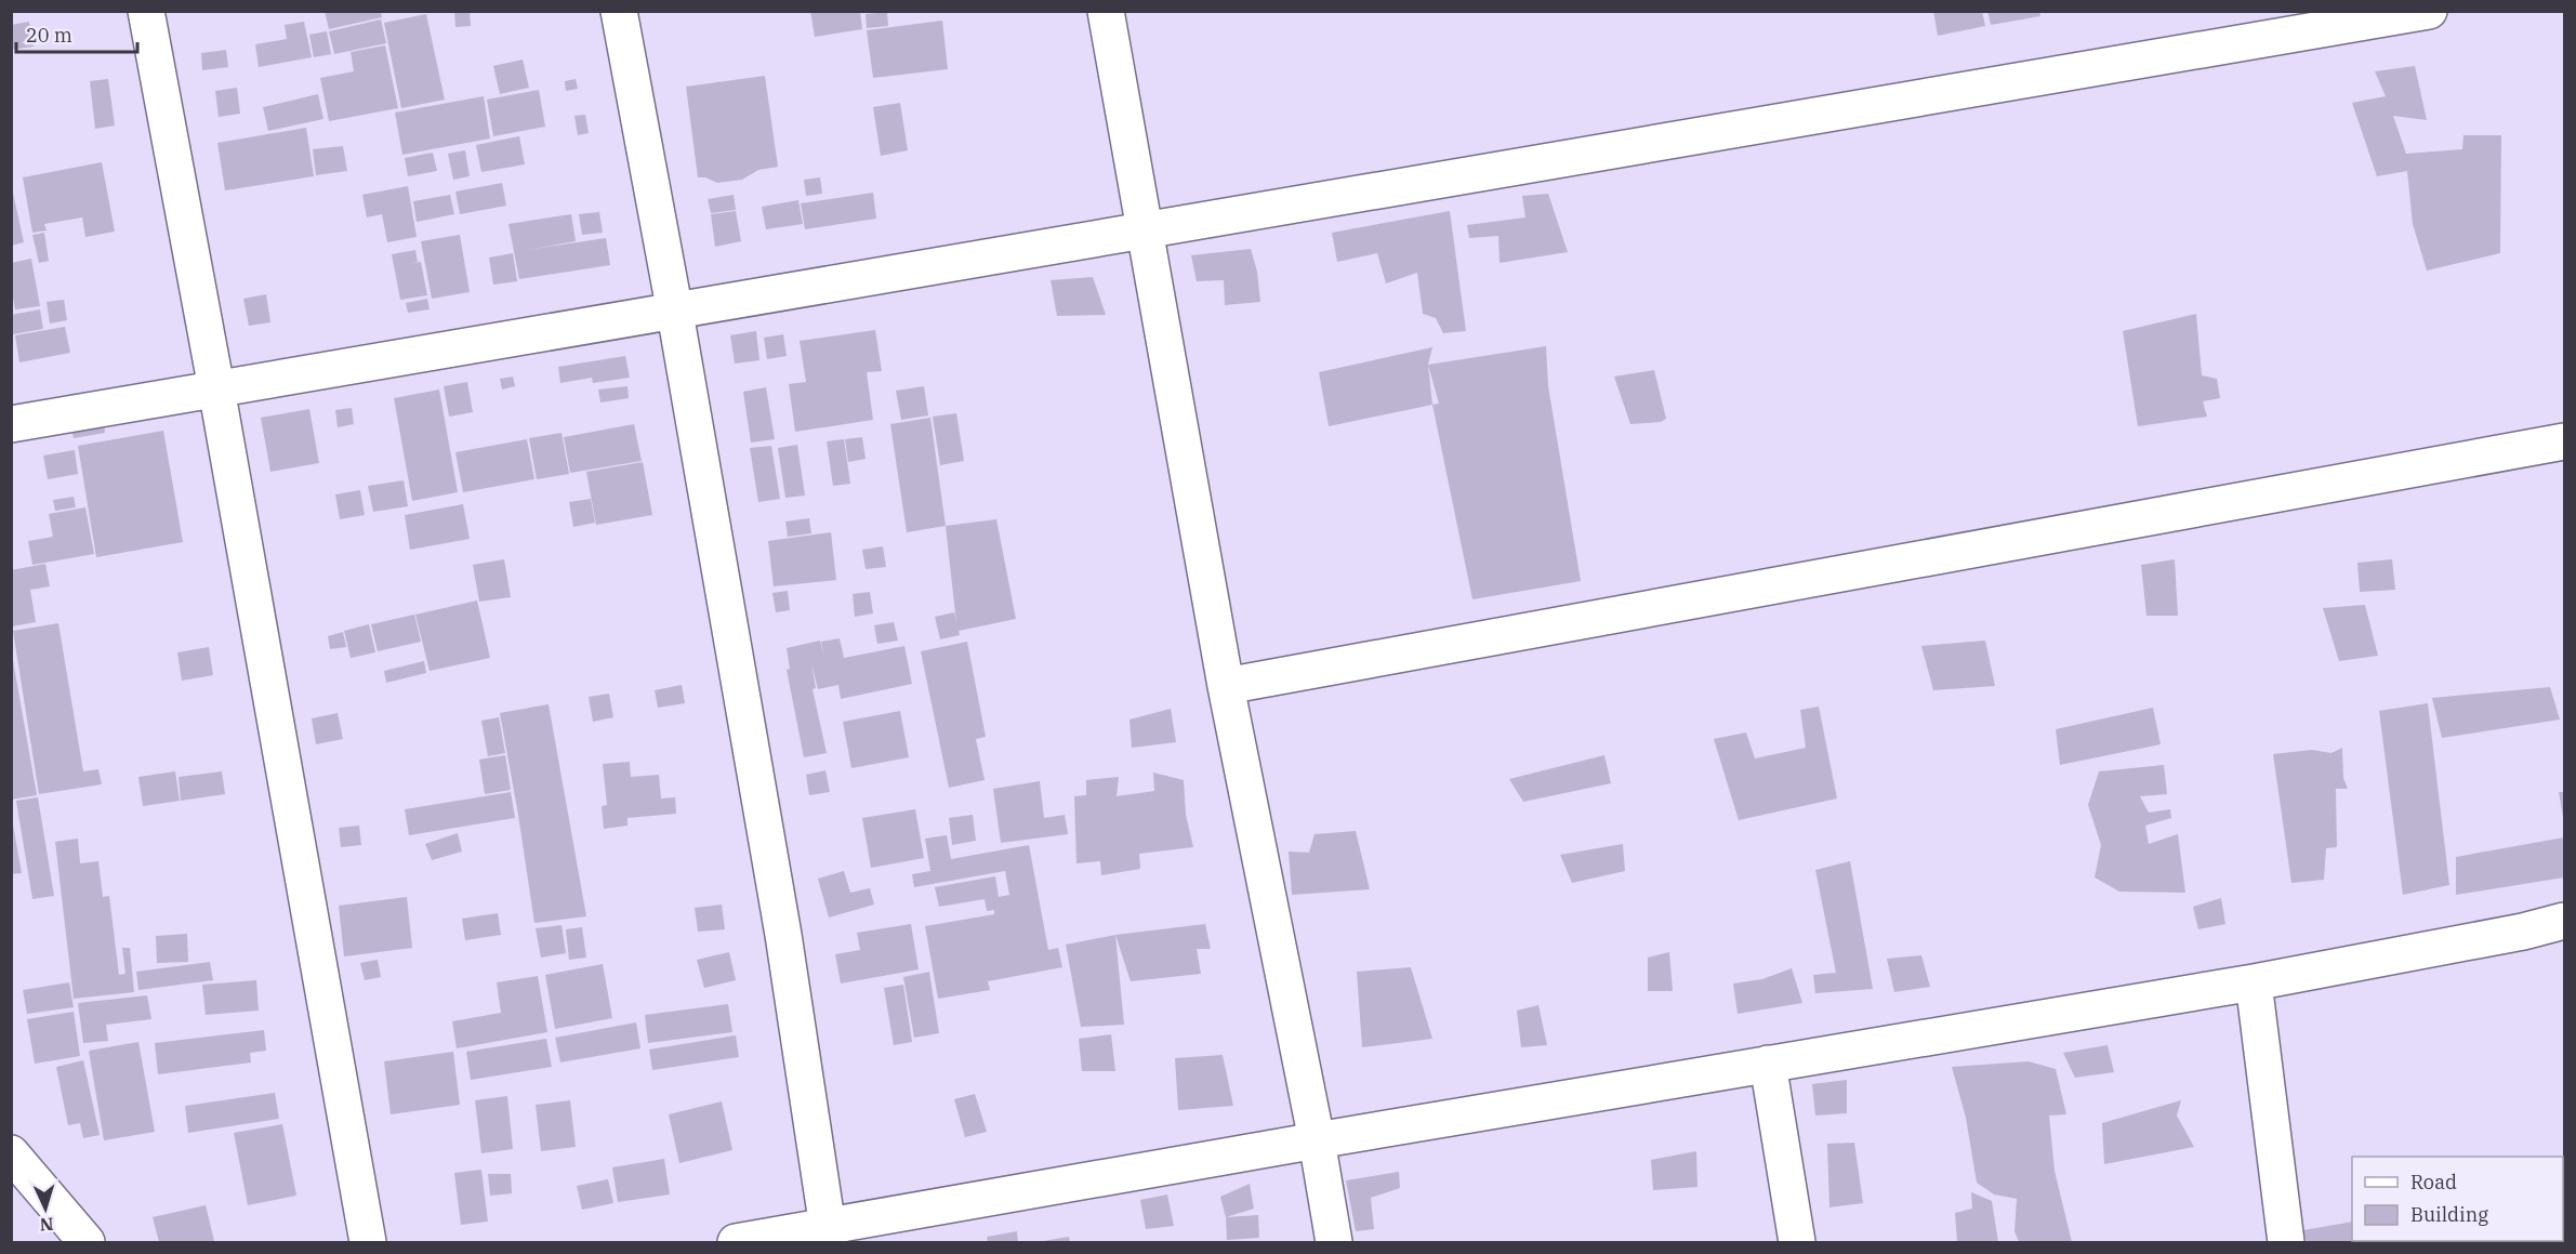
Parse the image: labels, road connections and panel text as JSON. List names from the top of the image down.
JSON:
{
  "legend": ["Road", "Building"],
  "scale_bar": "20 m",
  "north": "bottom"
}
